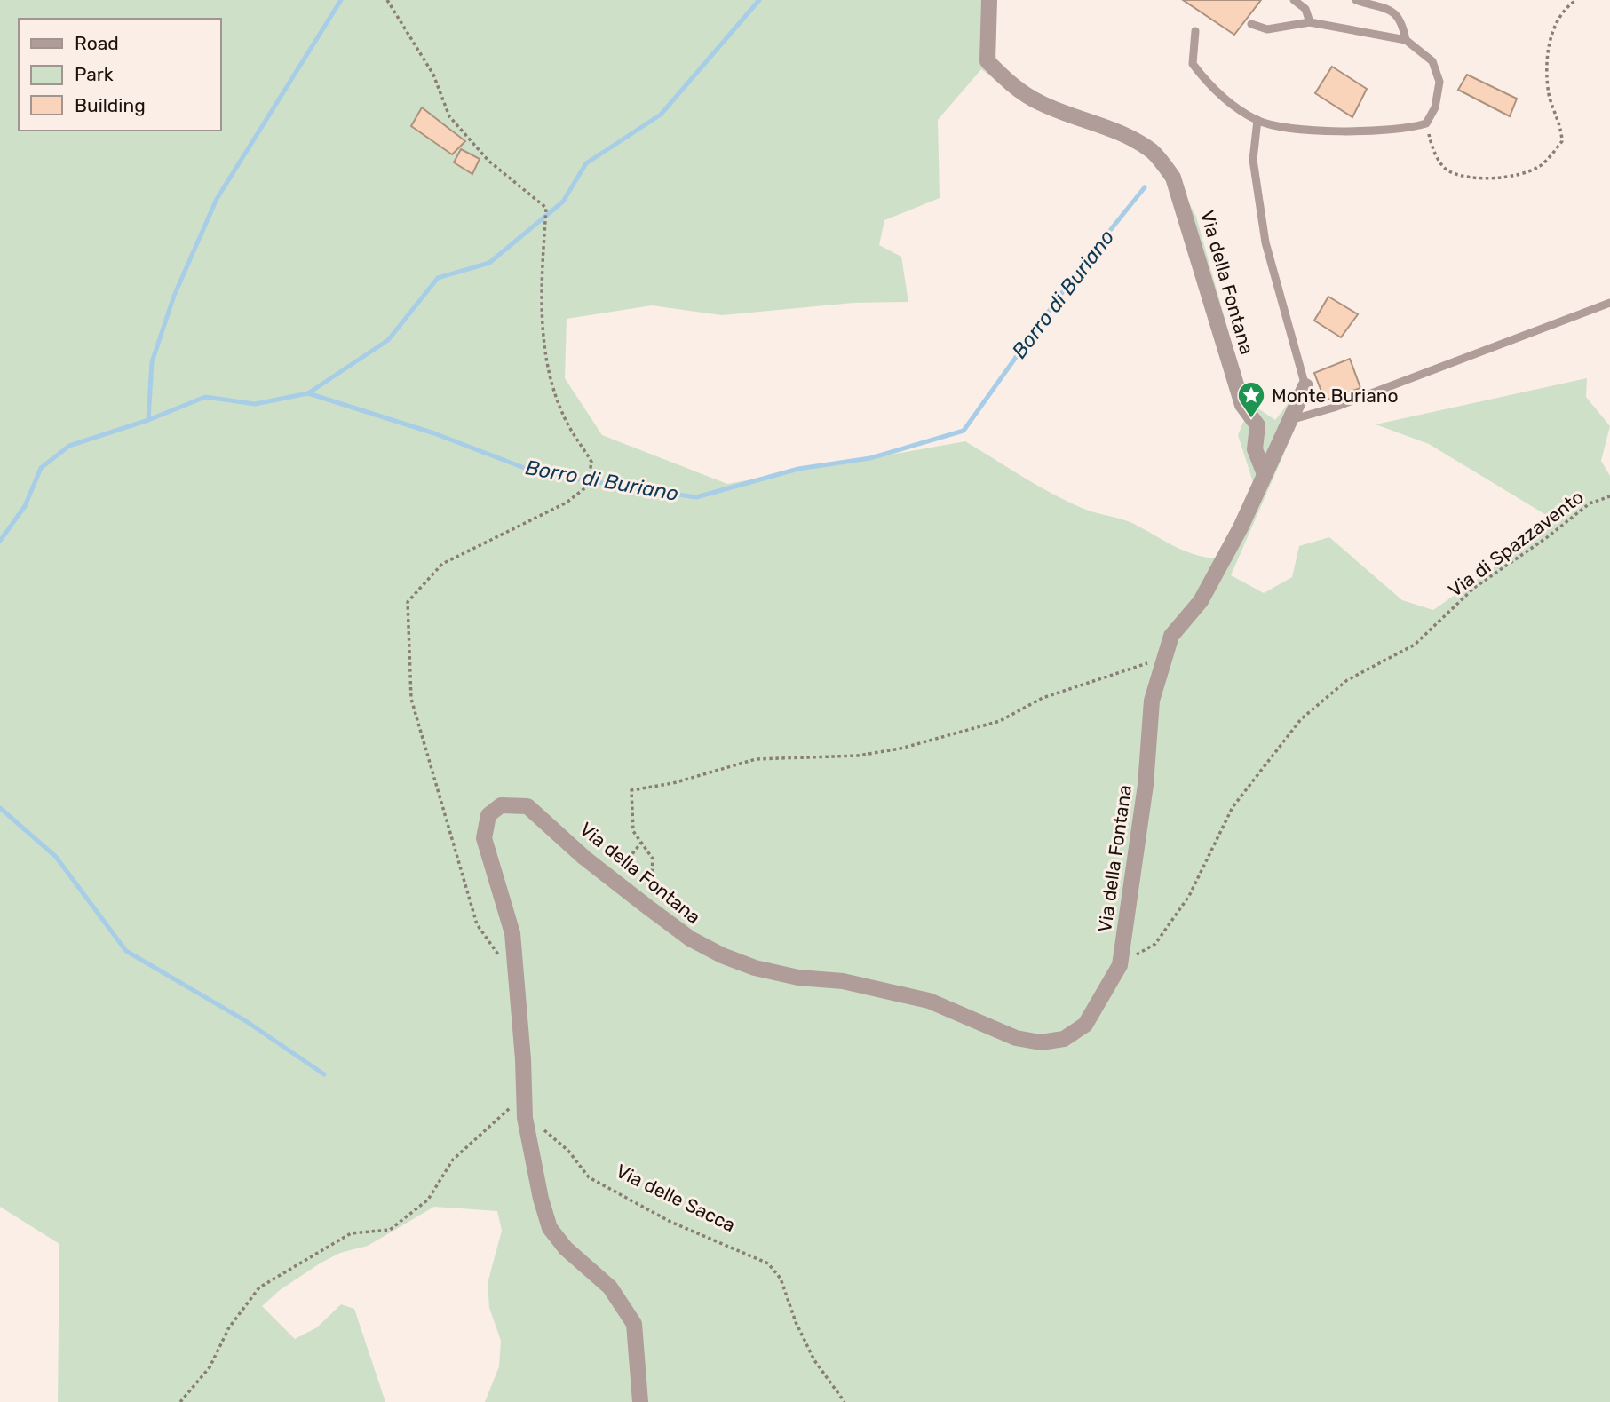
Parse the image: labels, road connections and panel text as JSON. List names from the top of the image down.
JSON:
{
  "streets": {
    "street": ["Via della Fontana"],
    "path": ["Via di Spazzavento", "Via delle Sacca"]
  },
  "crossings": [
    ["Via della Fontana", "Via di Spazzavento"],
    ["Via della Fontana", "Via delle Sacca"]
  ],
  "water": ["Borro di Buriano"],
  "places": {
    "place": ["Monte Buriano"]
  },
  "legend": ["Road", "Park", "Building"]
}
